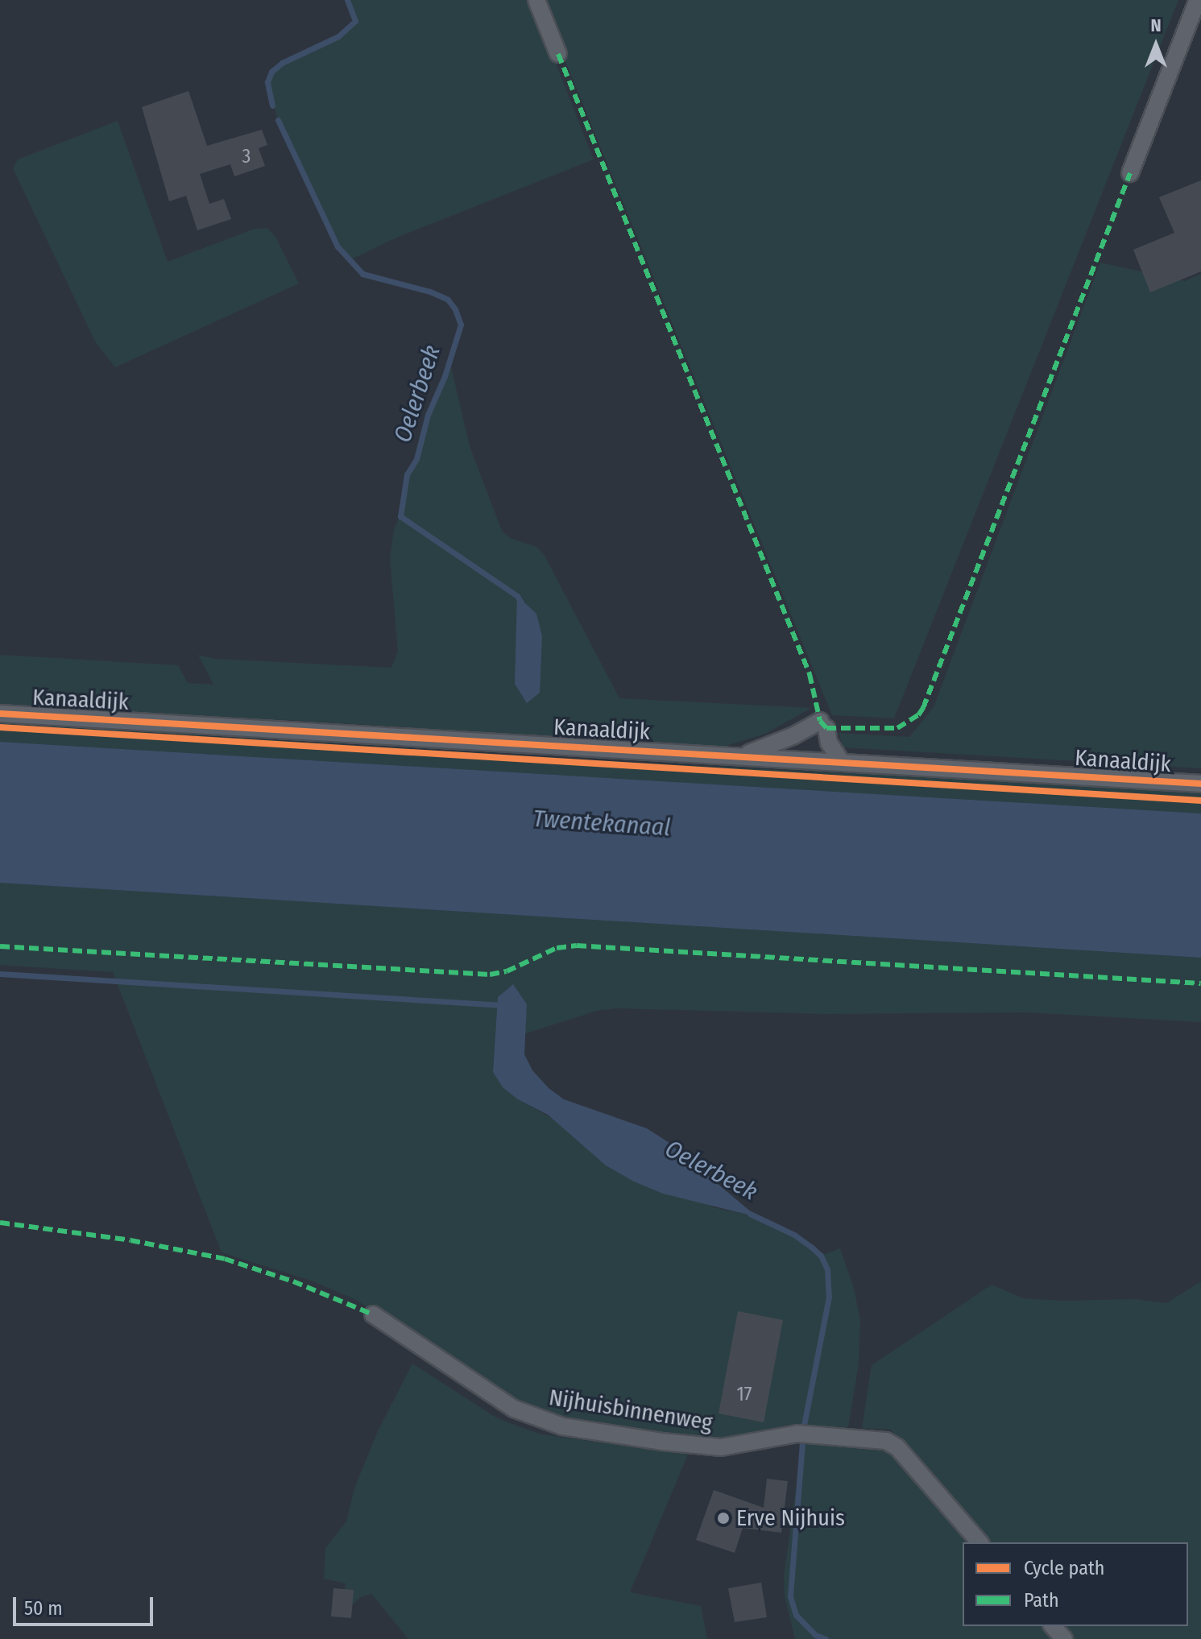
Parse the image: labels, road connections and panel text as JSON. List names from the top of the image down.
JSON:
{
  "streets": {
    "street": ["Kanaaldijk", "Nijhuisbinnenweg"]
  },
  "water": ["Oelerbeek", "Twentekanaal"],
  "places": ["Erve Nijhuis"],
  "house_numbers": ["3", "17"],
  "legend": ["Cycle path", "Path"],
  "scale_bar": "50 m",
  "north": "top"
}
